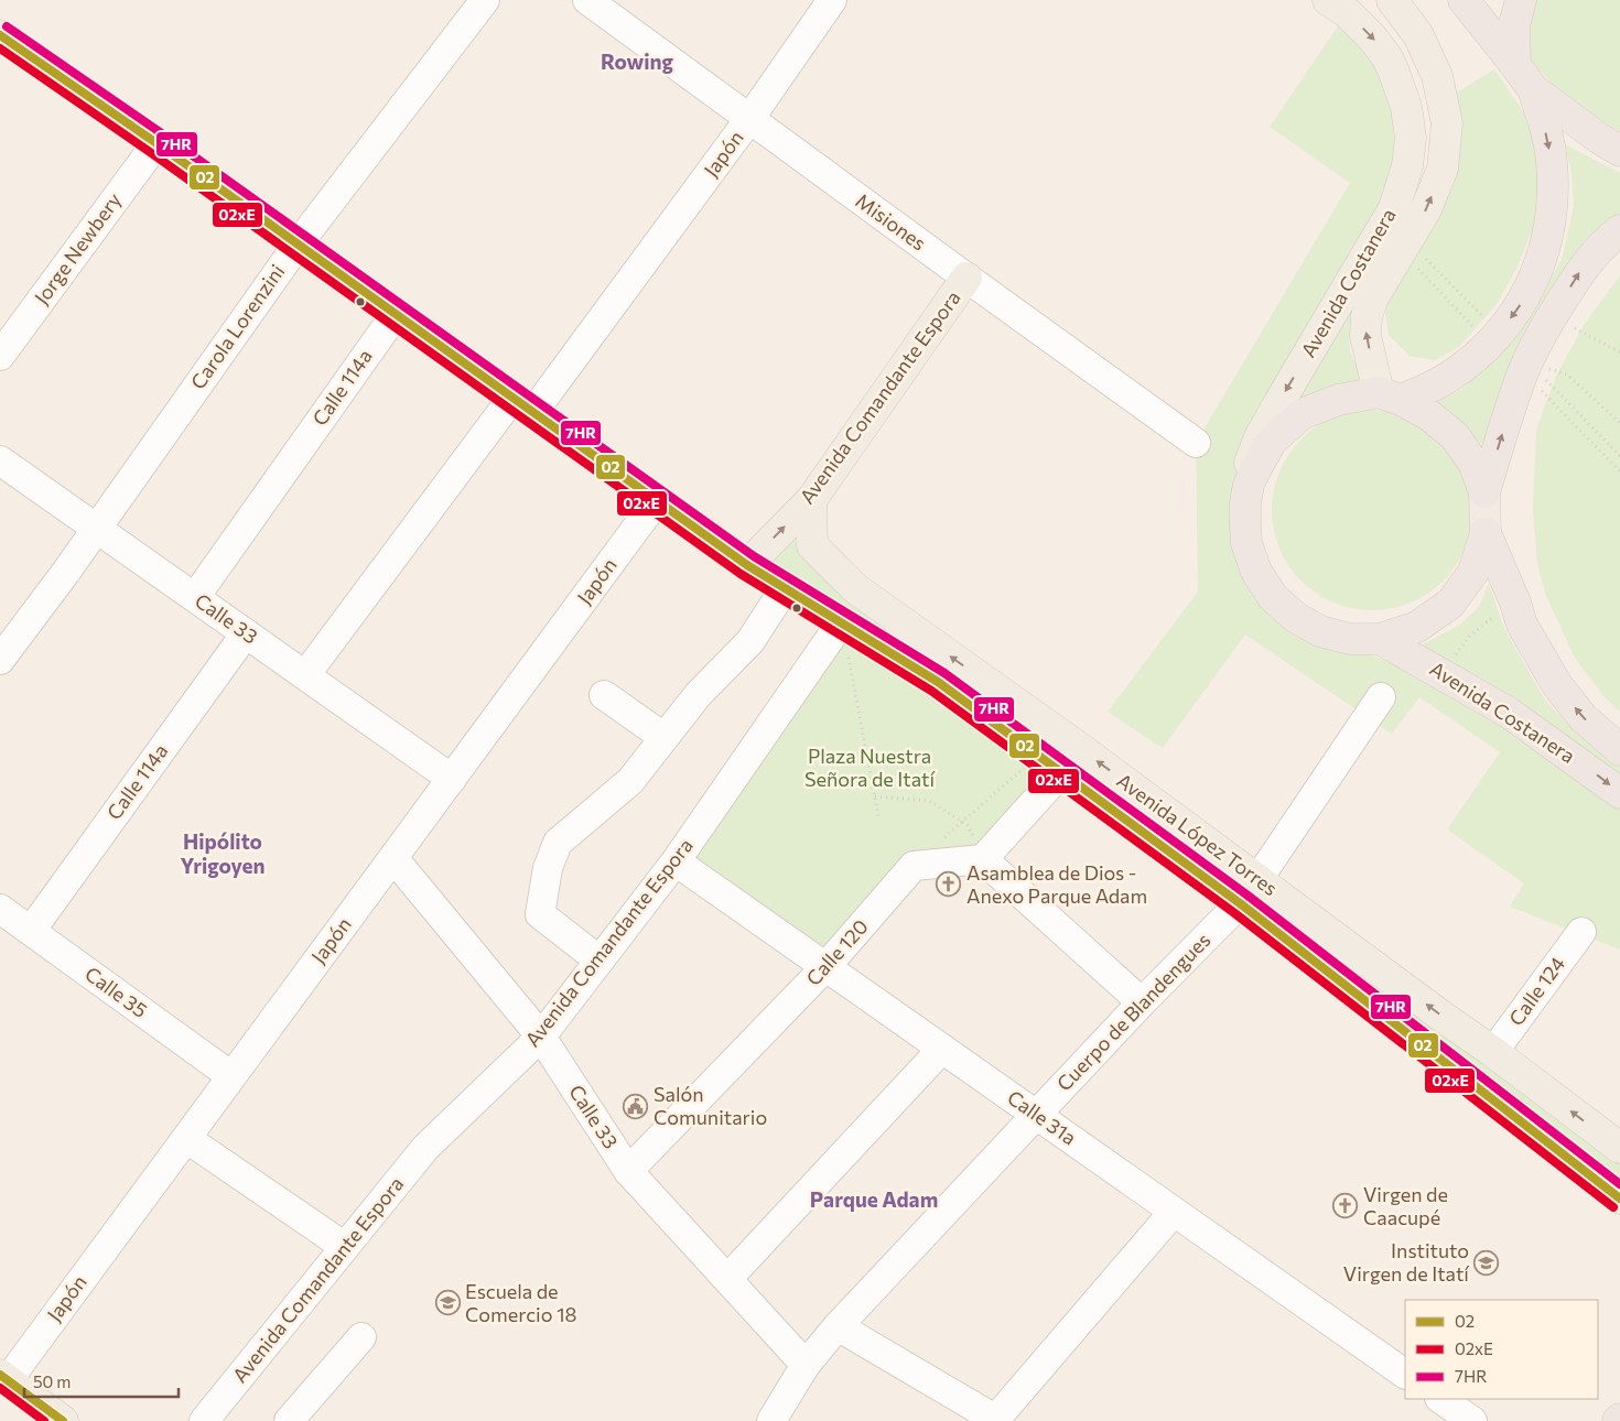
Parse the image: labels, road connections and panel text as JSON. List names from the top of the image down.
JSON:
{
  "streets": {
    "highway": ["Avenida Costanera"],
    "main road": ["Avenida Comandante Espora", "Avenida López Torres"],
    "street": [
      "Japón",
      "Misiones",
      "Jorge Newbery",
      "Carola Lorenzini",
      "Calle 114a",
      "Calle 33",
      "Calle 120",
      "Calle 124",
      "Calle 35",
      "Cuerpo de Blandengues",
      "Calle 31a"
    ]
  },
  "crossings": [
    ["Japón", "Misiones"],
    ["Japón", "Calle 33"],
    ["Japón", "Avenida López Torres"],
    ["Japón", "Calle 35"],
    ["Misiones", "Avenida Comandante Espora"],
    ["Jorge Newbery", "Avenida López Torres"],
    ["Carola Lorenzini", "Calle 33"],
    ["Carola Lorenzini", "Avenida López Torres"],
    ["Calle 114a", "Calle 33"],
    ["Calle 114a", "Avenida López Torres"],
    ["Calle 114a", "Calle 35"],
    ["Avenida Comandante Espora", "Calle 33"],
    ["Avenida Comandante Espora", "Avenida López Torres"],
    ["Avenida Comandante Espora", "Calle 31a"],
    ["Calle 33", "Calle 120"],
    ["Calle 33", "Cuerpo de Blandengues"],
    ["Avenida López Torres", "Calle 124"],
    ["Avenida López Torres", "Cuerpo de Blandengues"],
    ["Calle 120", "Calle 31a"],
    ["Cuerpo de Blandengues", "Calle 31a"]
  ],
  "districts": ["Rowing", "Hipólito Yrigoyen", "Parque Adam"],
  "parks": ["Plaza Nuestra Señora de Itatí"],
  "places": {
    "church": ["Asamblea de Dios - Anexo Parque Adam", "Virgen de Caacupé"],
    "public building": ["Salón Comunitario"],
    "school or university": ["Instituto Virgen de Itatí", "Escuela de Comercio 18"]
  },
  "lines": ["transit line 7HR", "transit line 02", "transit line 02xE"],
  "legend": ["02", "02xE", "7HR"],
  "scale_bar": "50 m"
}
